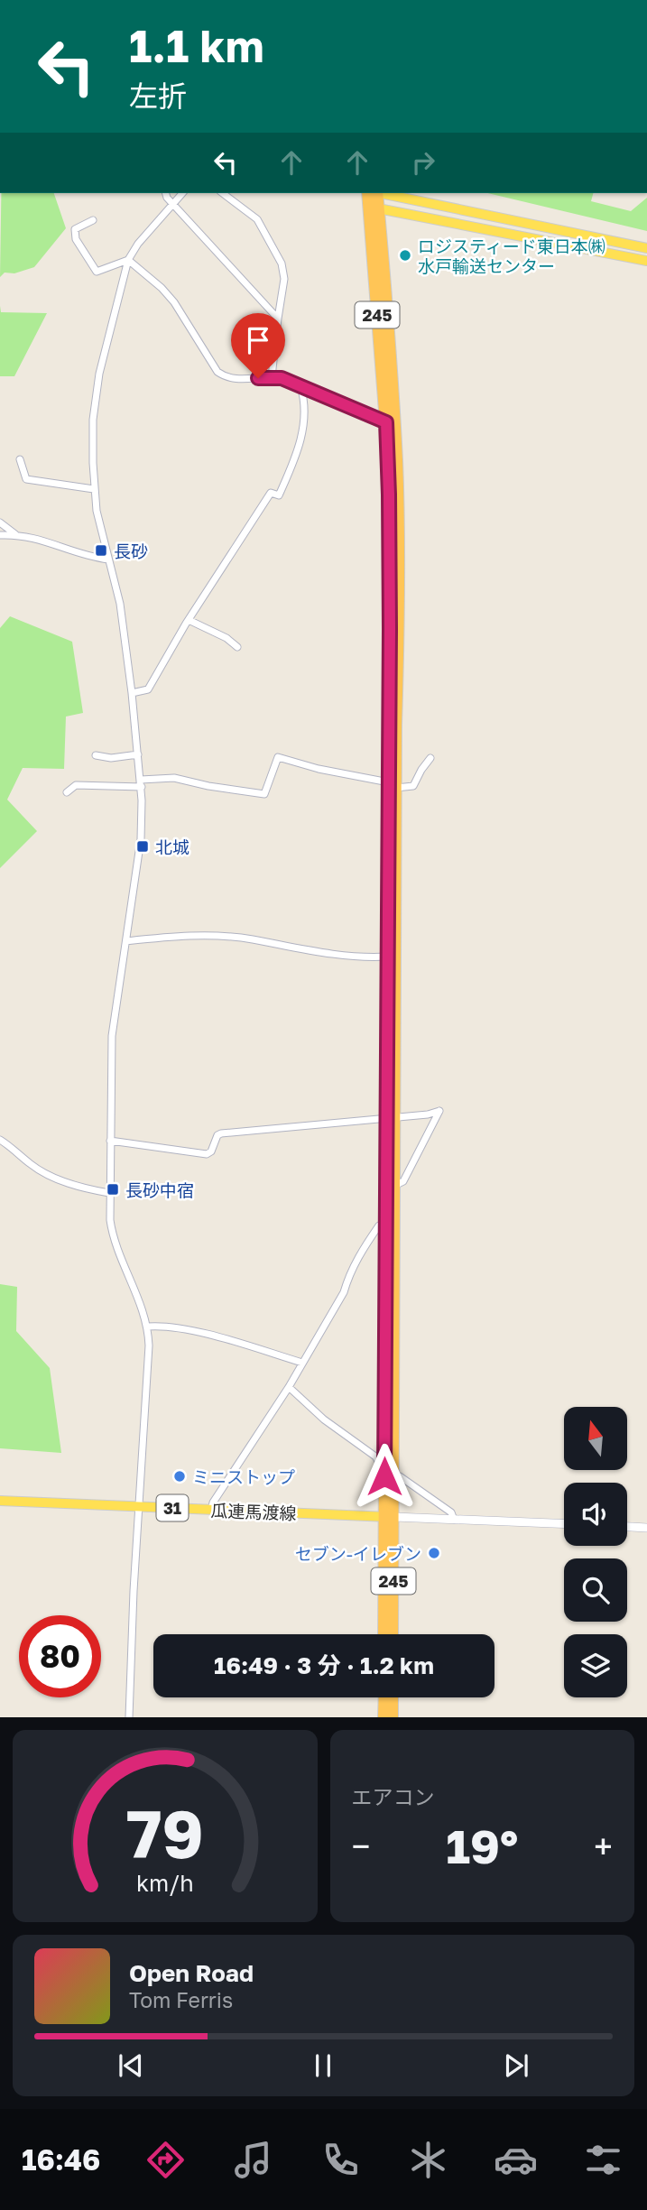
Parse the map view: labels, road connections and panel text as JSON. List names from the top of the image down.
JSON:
{
  "streets": {
    "highway": ["245"],
    "main road": ["31", "瓜連馬渡線"]
  },
  "crossings": [
    ["245", "瓜連馬渡線"]
  ],
  "places": {
    "other": ["ロジスティード東日本㈱ 水戸輸送センター", "ミニストップ", "セブン-イレブン"],
    "transit": ["長砂", "北城", "長砂中宿"]
  },
  "north": "top",
  "page": {
    "turn": ["1.1 km", "左折"],
    "limit": "80",
    "trip": "16:49 · 3 分 · 1.2 km",
    "tile": "エアコン",
    "heat": ["−", "19°", "+"],
    "song": ["Open Road", "Tom Ferris"],
    "tabs": "16:46",
    "gauge": ["79", "km/h"]
  }
}
